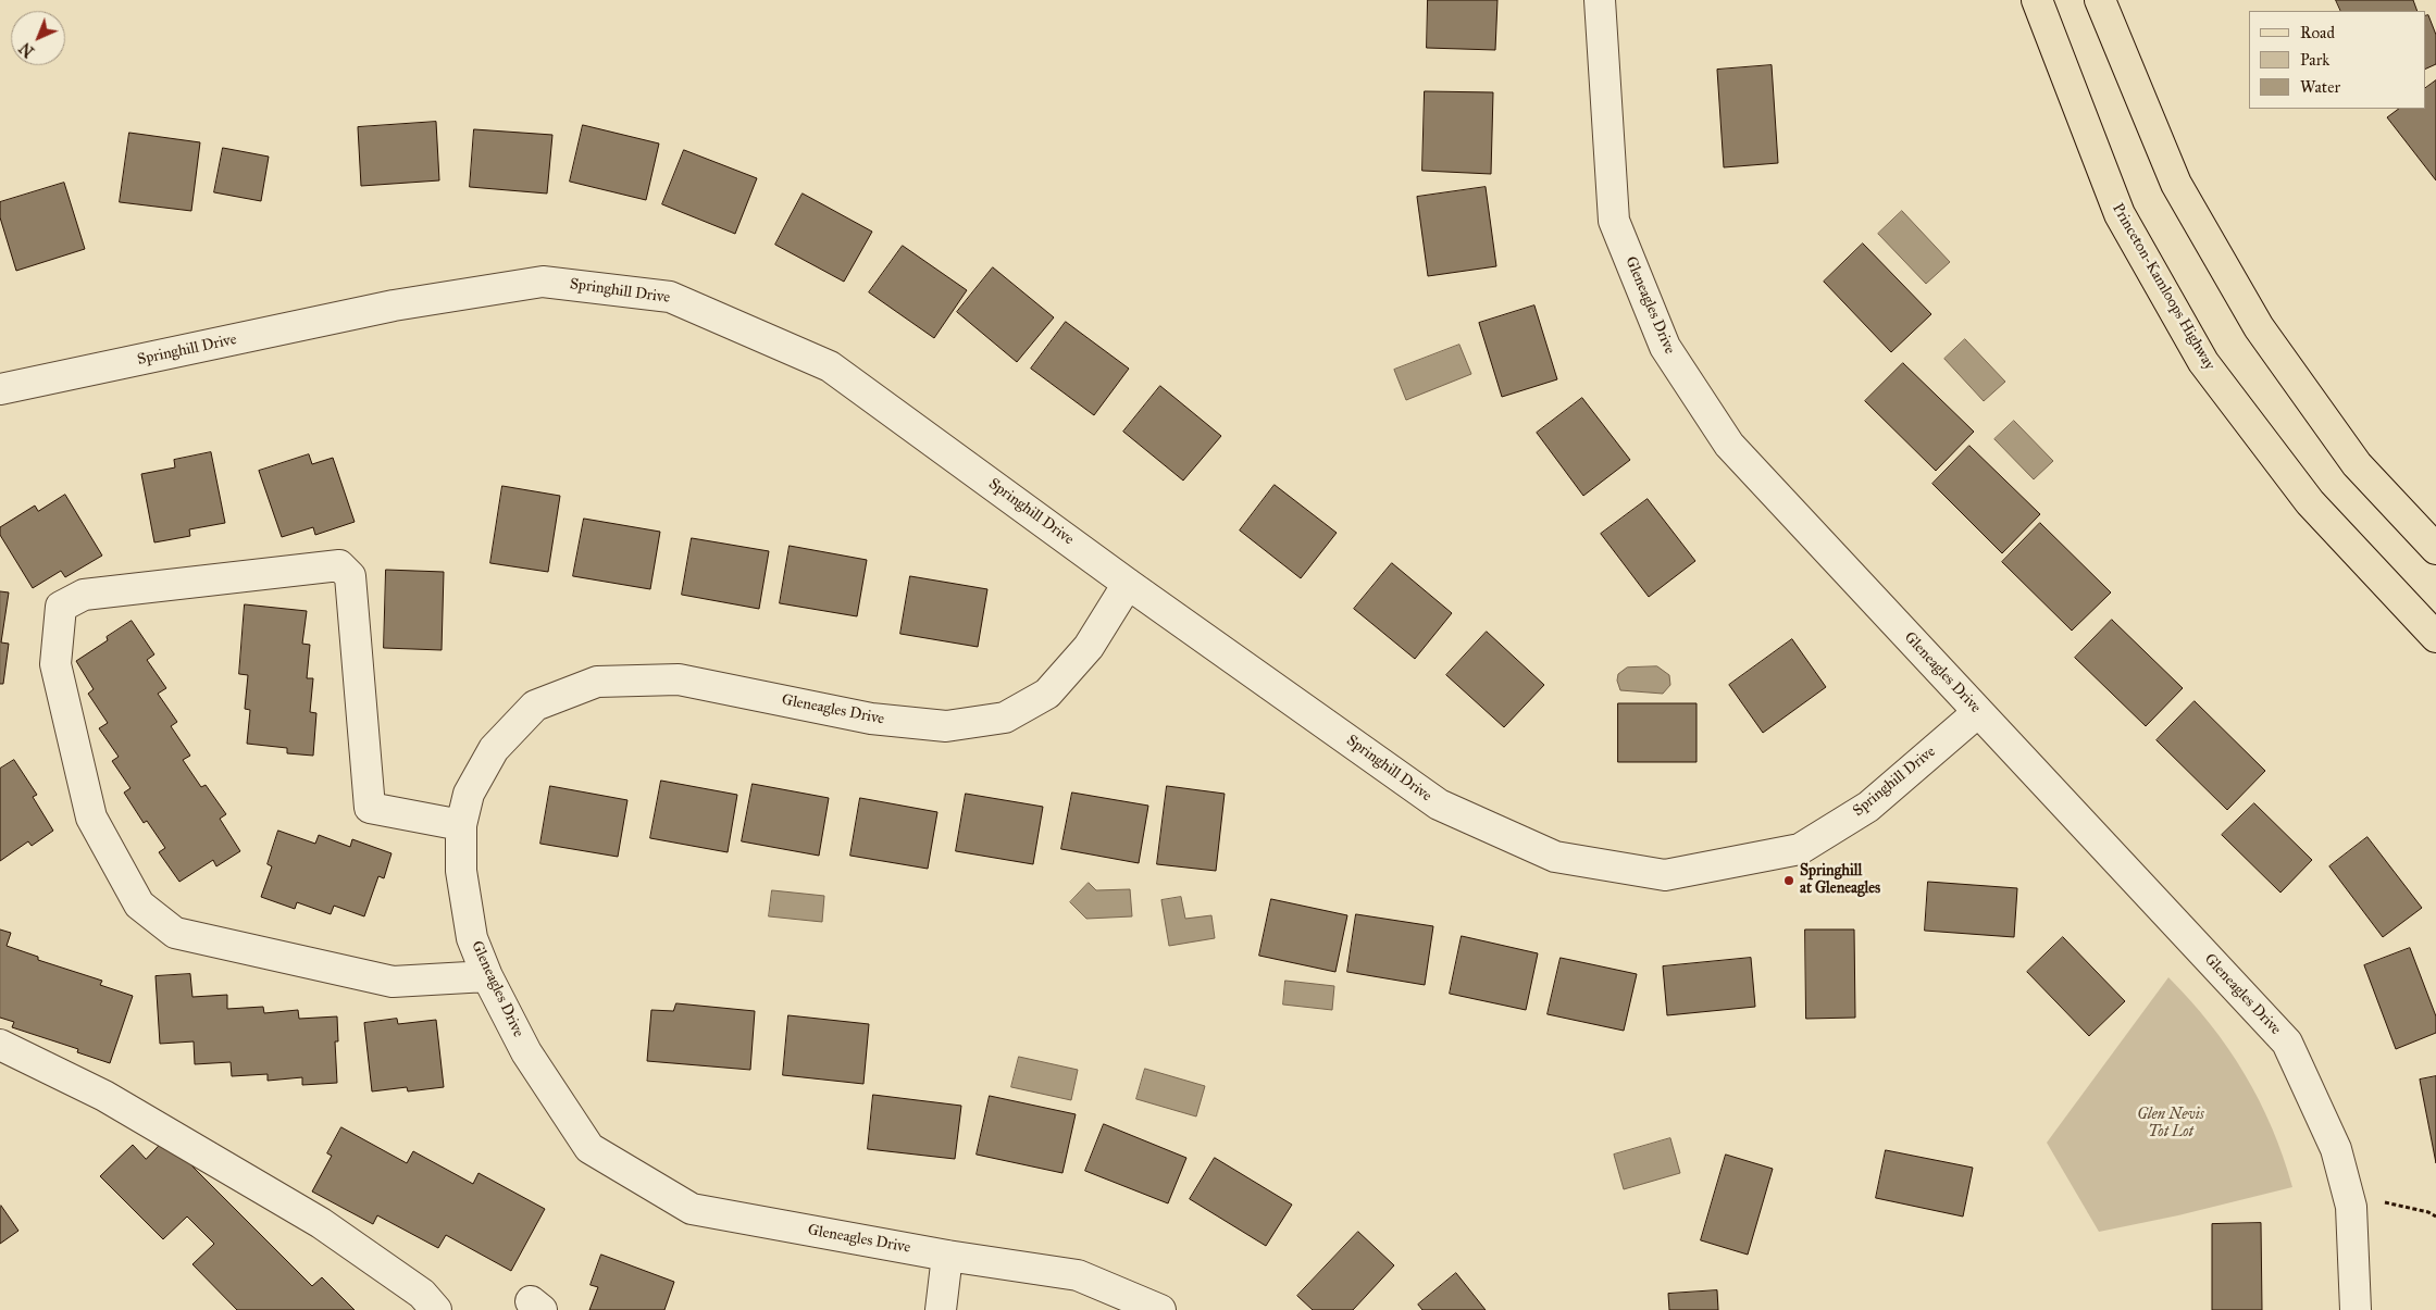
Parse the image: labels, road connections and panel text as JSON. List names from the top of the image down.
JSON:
{
  "streets": {
    "main road": ["Princeton-Kamloops Highway"],
    "street": ["Springhill Drive", "Gleneagles Drive"]
  },
  "crossings": [
    ["Springhill Drive", "Gleneagles Drive"]
  ],
  "parks": ["Glen Nevis Tot Lot"],
  "places": ["Springhill at Gleneagles"],
  "legend": ["Road", "Park", "Water"],
  "north": "bottom left"
}
